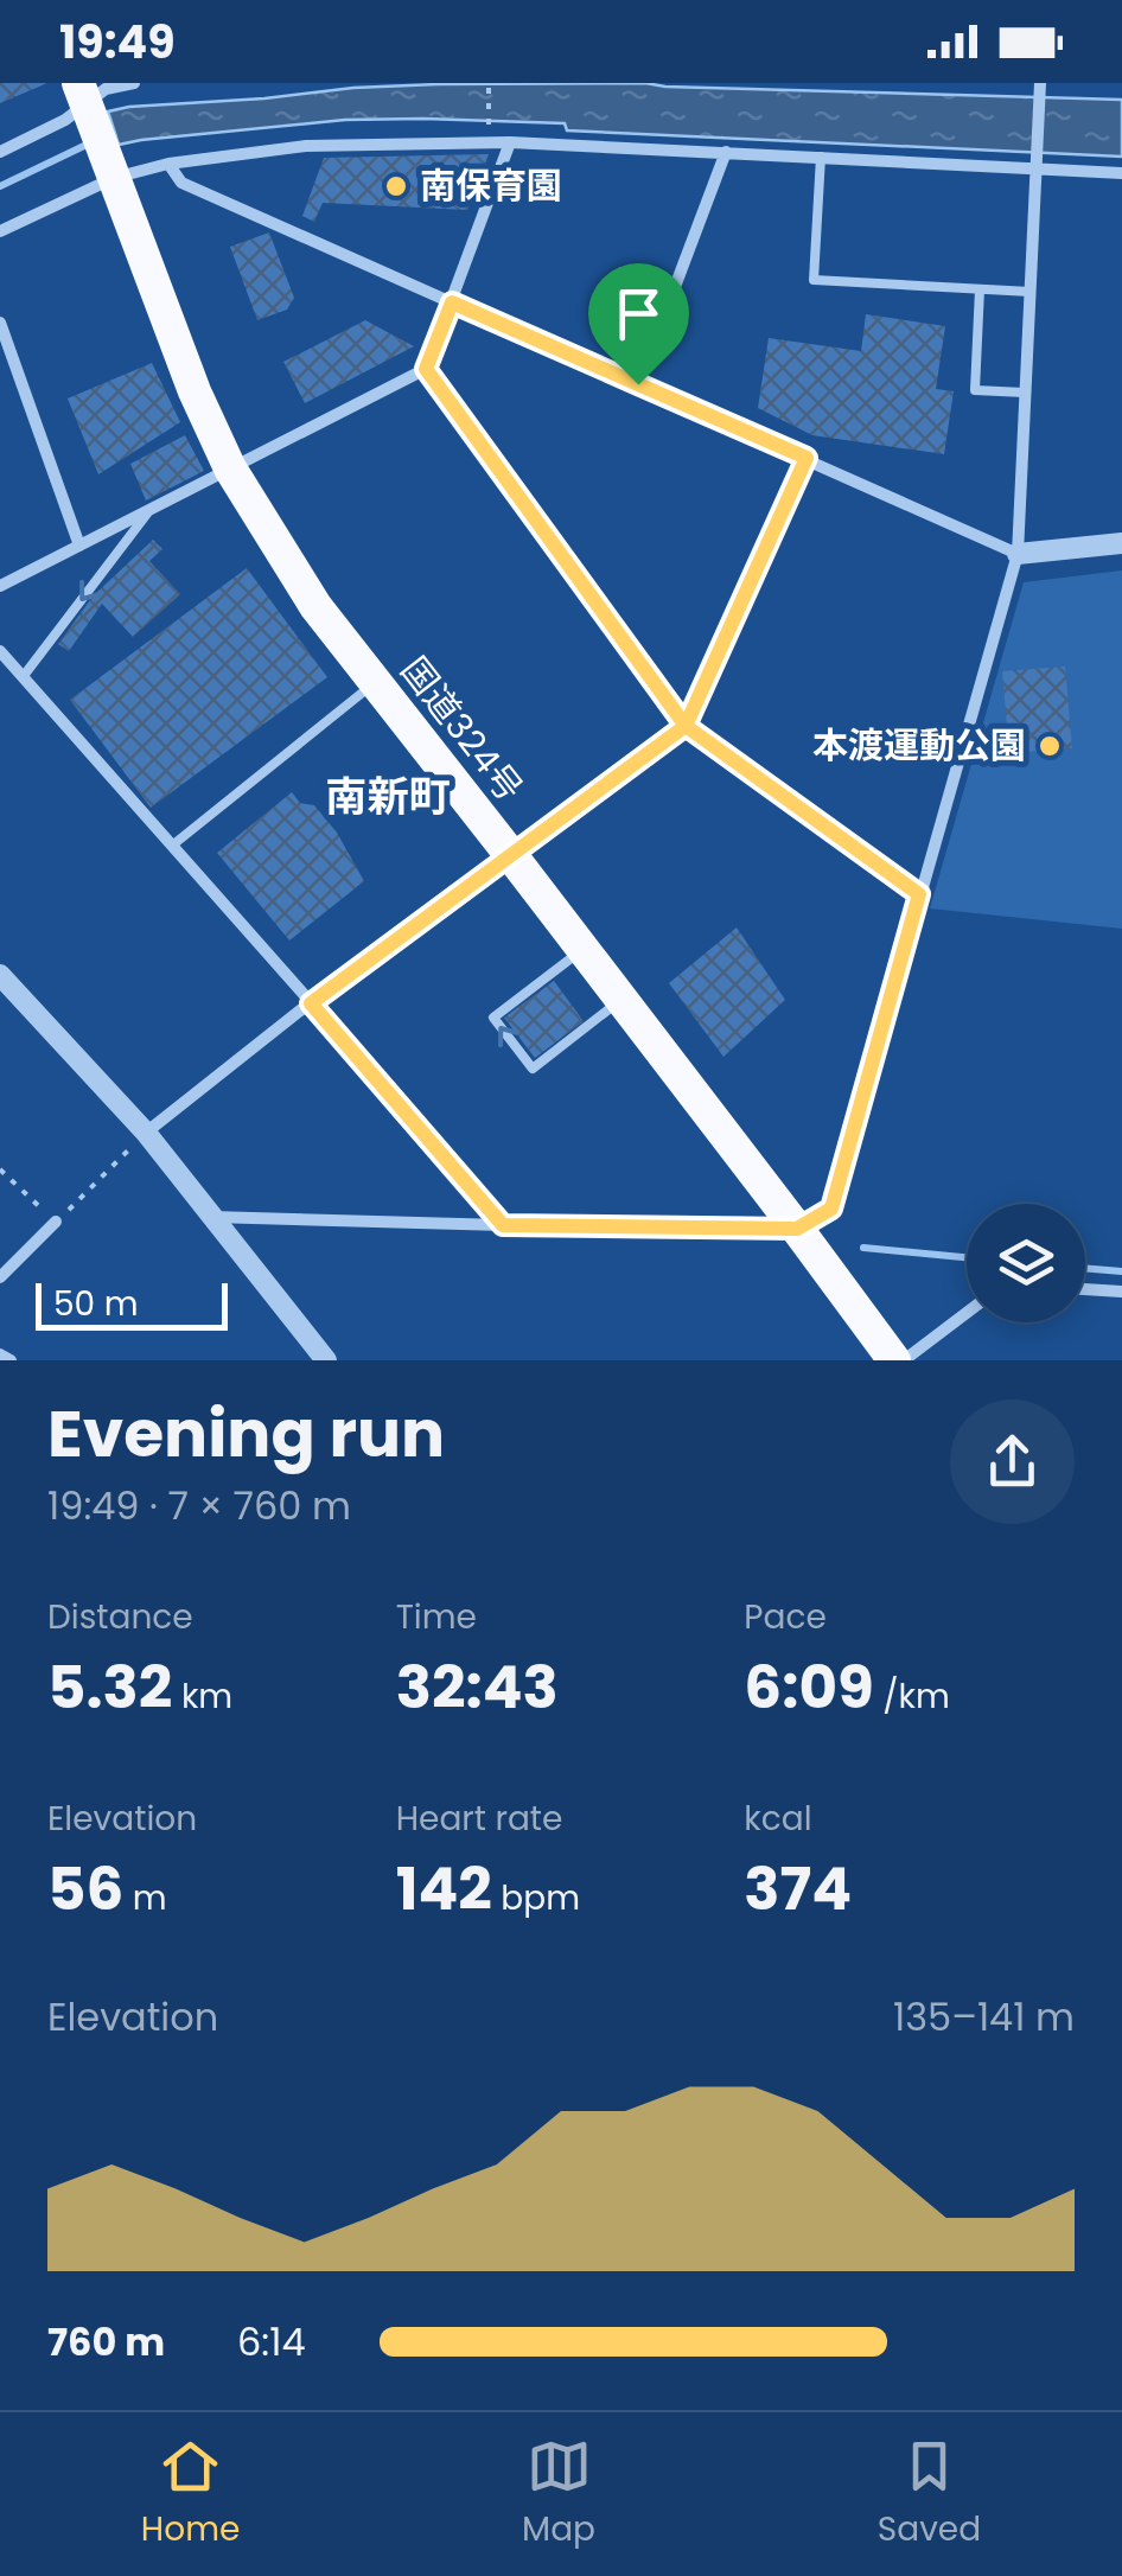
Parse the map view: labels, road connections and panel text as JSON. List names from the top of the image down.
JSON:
{
  "streets": {
    "highway": ["国道324号"]
  },
  "districts": ["南新町"],
  "places": ["南保育園", "本渡運動公園"],
  "scale_bar": "50 m",
  "page": {
    "status": "19:49",
    "scale": "50 m",
    "heading": ["Evening run", "19:49 · 7 × 760 m"],
    "stats": [
      ["Distance", "5.32 km"],
      ["Time", "32:43"],
      ["Pace", "6:09 /km"],
      ["Elevation", "56 m"],
      ["Heart rate", "142 bpm"],
      ["kcal", "374"]
    ],
    "chart": ["Elevation", "135–141 m"],
    "list": [
      {
        "name": "760 m",
        "note": "6:14"
      }
    ],
    "tabs": ["Home", "Map", "Saved"]
  }
}
